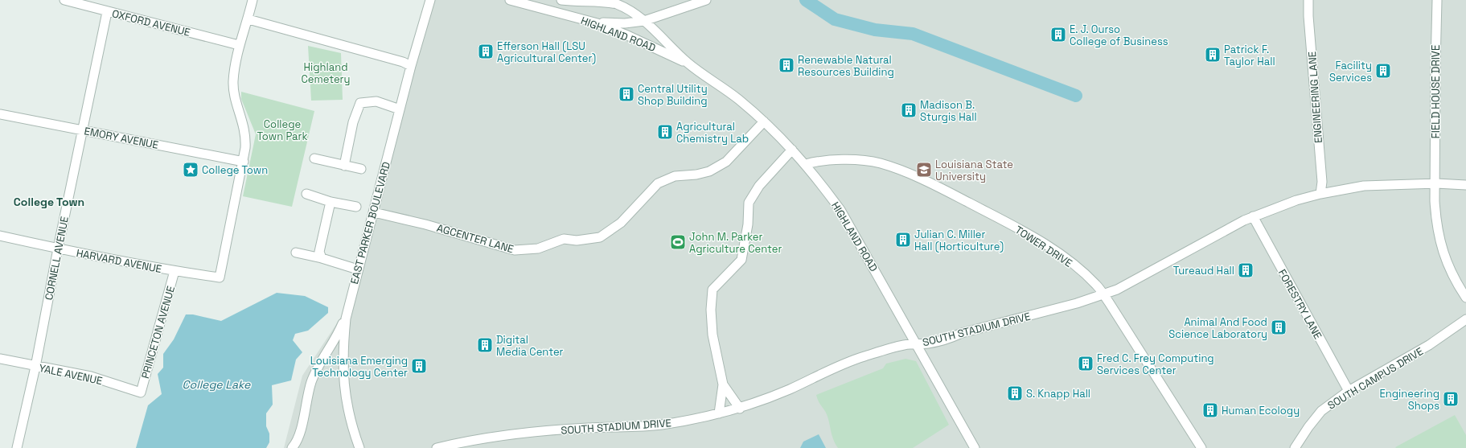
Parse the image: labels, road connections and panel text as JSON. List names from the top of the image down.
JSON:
{
  "streets": {
    "street": [
      "OXFORD AVENUE",
      "HIGHLAND ROAD",
      "FIELD HOUSE DRIVE",
      "ENGINEERING LANE",
      "EMORY AVENUE",
      "EAST PARKER BOULEVARD",
      "AGCENTER LANE",
      "TOWER DRIVE",
      "CORNELL AVENUE",
      "HARVARD AVENUE",
      "FORESTRY LANE",
      "SOUTH STADIUM DRIVE",
      "PRINCETON AVENUE",
      "YALE AVENUE",
      "SOUTH CAMPUS DRIVE"
    ]
  },
  "crossings": [
    ["OXFORD AVENUE", "CORNELL AVENUE"],
    ["HIGHLAND ROAD", "AGCENTER LANE"],
    ["HIGHLAND ROAD", "TOWER DRIVE"],
    ["HIGHLAND ROAD", "SOUTH STADIUM DRIVE"],
    ["FIELD HOUSE DRIVE", "SOUTH STADIUM DRIVE"],
    ["ENGINEERING LANE", "SOUTH STADIUM DRIVE"],
    ["EMORY AVENUE", "CORNELL AVENUE"],
    ["EMORY AVENUE", "HARVARD AVENUE"],
    ["EAST PARKER BOULEVARD", "AGCENTER LANE"],
    ["TOWER DRIVE", "SOUTH STADIUM DRIVE"],
    ["CORNELL AVENUE", "HARVARD AVENUE"],
    ["CORNELL AVENUE", "YALE AVENUE"],
    ["HARVARD AVENUE", "PRINCETON AVENUE"],
    ["FORESTRY LANE", "SOUTH STADIUM DRIVE"],
    ["FORESTRY LANE", "SOUTH CAMPUS DRIVE"],
    ["PRINCETON AVENUE", "YALE AVENUE"]
  ],
  "districts": ["College Town"],
  "water": ["College Lake"],
  "parks": ["Highland Cemetery", "College Town Park"],
  "places": {
    "building": [
      "E. J. Ourso College of Business",
      "Efferson Hall (LSU Agricultural Center)",
      "Patrick F. Taylor Hall",
      "Renewable Natural Resources Building",
      "Facility Services",
      "Central Utility Shop Building",
      "Madison B. Sturgis Hall",
      "Agricultural Chemistry Lab",
      "Julian C. Miller Hall (Horticulture)",
      "Tureaud Hall",
      "Animal And Food Science Laboratory",
      "Digital Media Center",
      "Fred C. Frey Computing Services Center",
      "Louisiana Emerging Technology Center",
      "S. Knapp Hall",
      "Engineering Shops",
      "Human Ecology"
    ],
    "place": ["College Town"],
    "school or university": ["Louisiana State University"],
    "sports": ["John M. Parker Agriculture Center"]
  }
}
